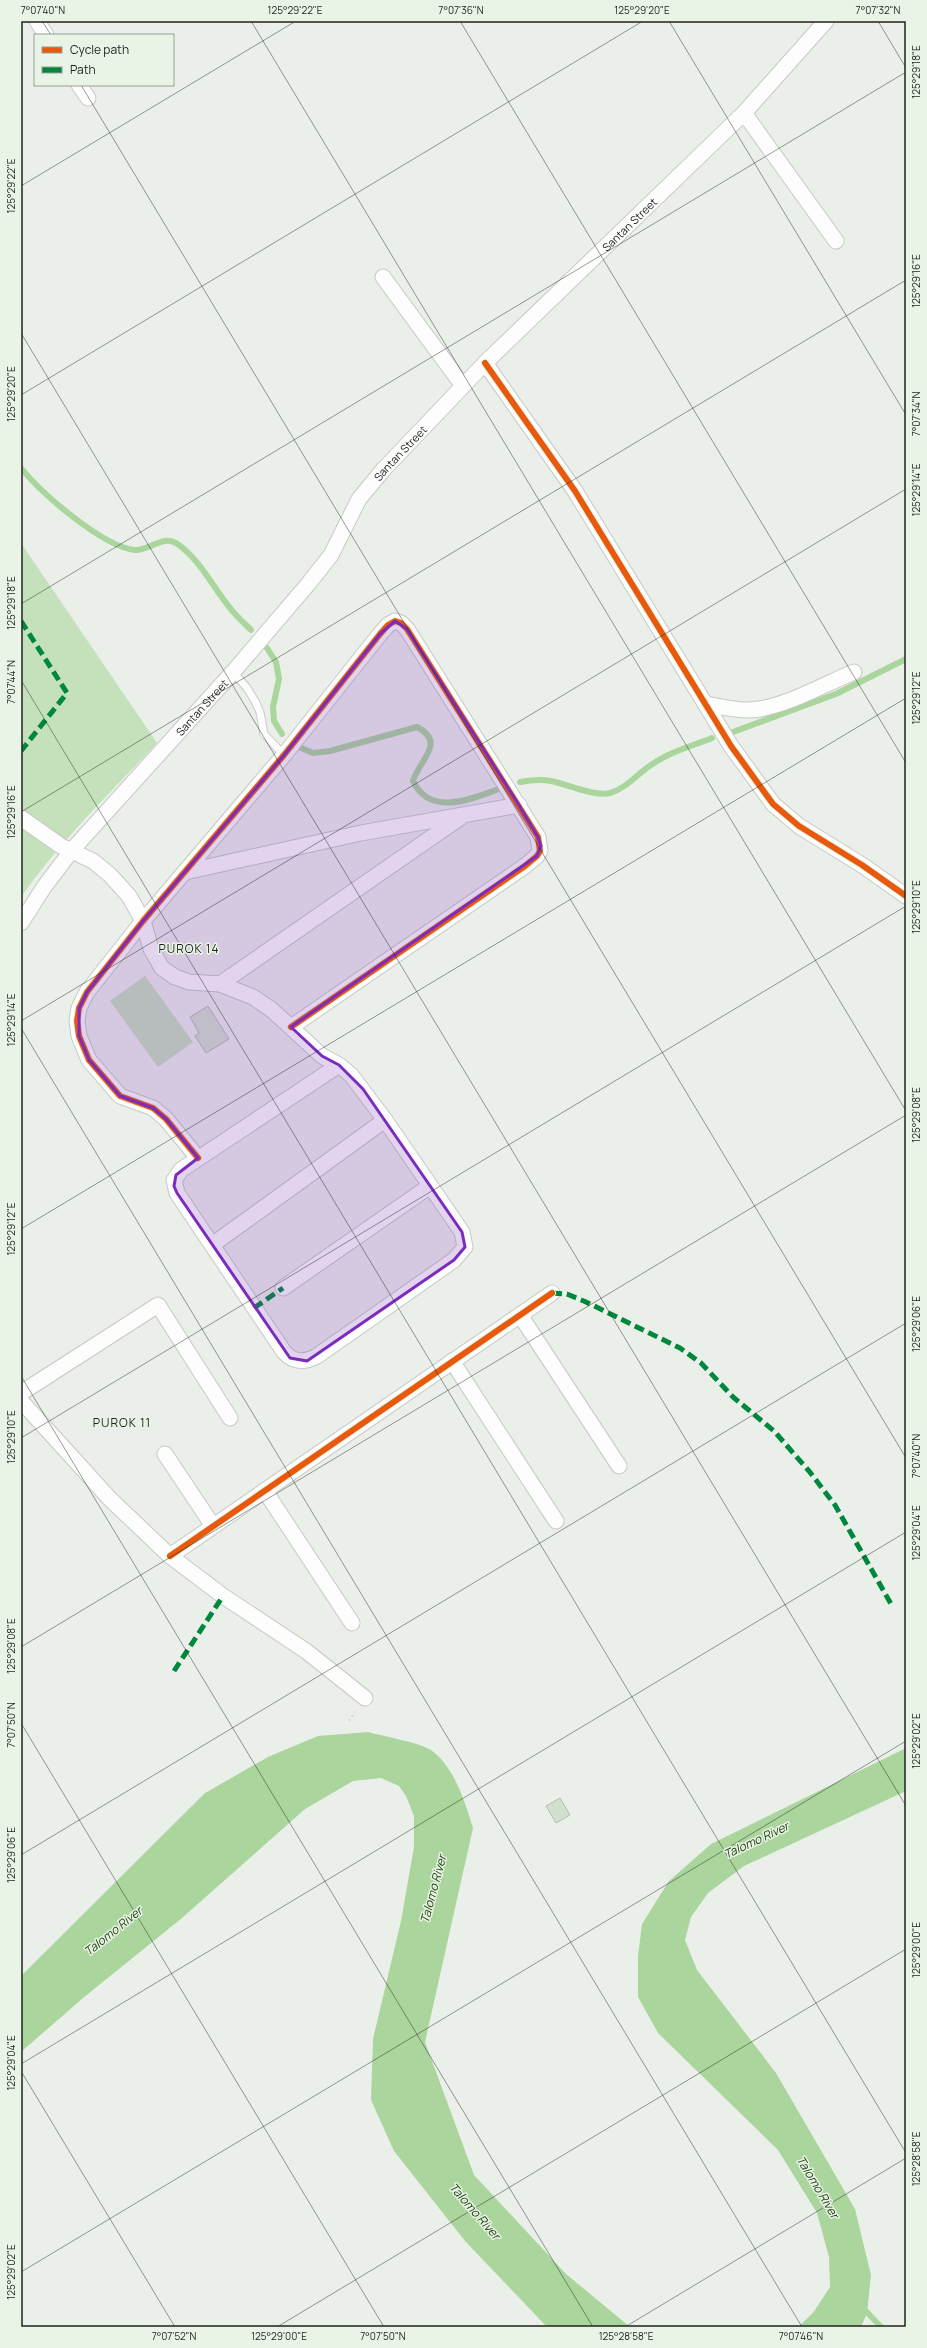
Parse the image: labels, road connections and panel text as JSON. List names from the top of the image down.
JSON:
{
  "streets": {
    "street": ["Santan Street"]
  },
  "districts": ["PUROK 14", "PUROK 11"],
  "water": ["Talomo River"],
  "legend": ["Cycle path", "Path"],
  "coordinates": [
    "7°07'40\"N",
    "125°29'22\"E",
    "7°07'36\"N",
    "125°29'20\"E",
    "7°07'32\"N",
    "125°29'18\"E",
    "125°29'16\"E",
    "7°07'34\"N",
    "125°29'14\"E",
    "7°07'44\"N",
    "125°29'12\"E",
    "125°29'10\"E",
    "125°29'08\"E",
    "125°29'06\"E",
    "125°29'04\"E",
    "7°07'50\"N",
    "125°29'02\"E",
    "125°29'00\"E",
    "125°28'58\"E",
    "7°07'52\"N",
    "7°07'46\"N"
  ]
}
